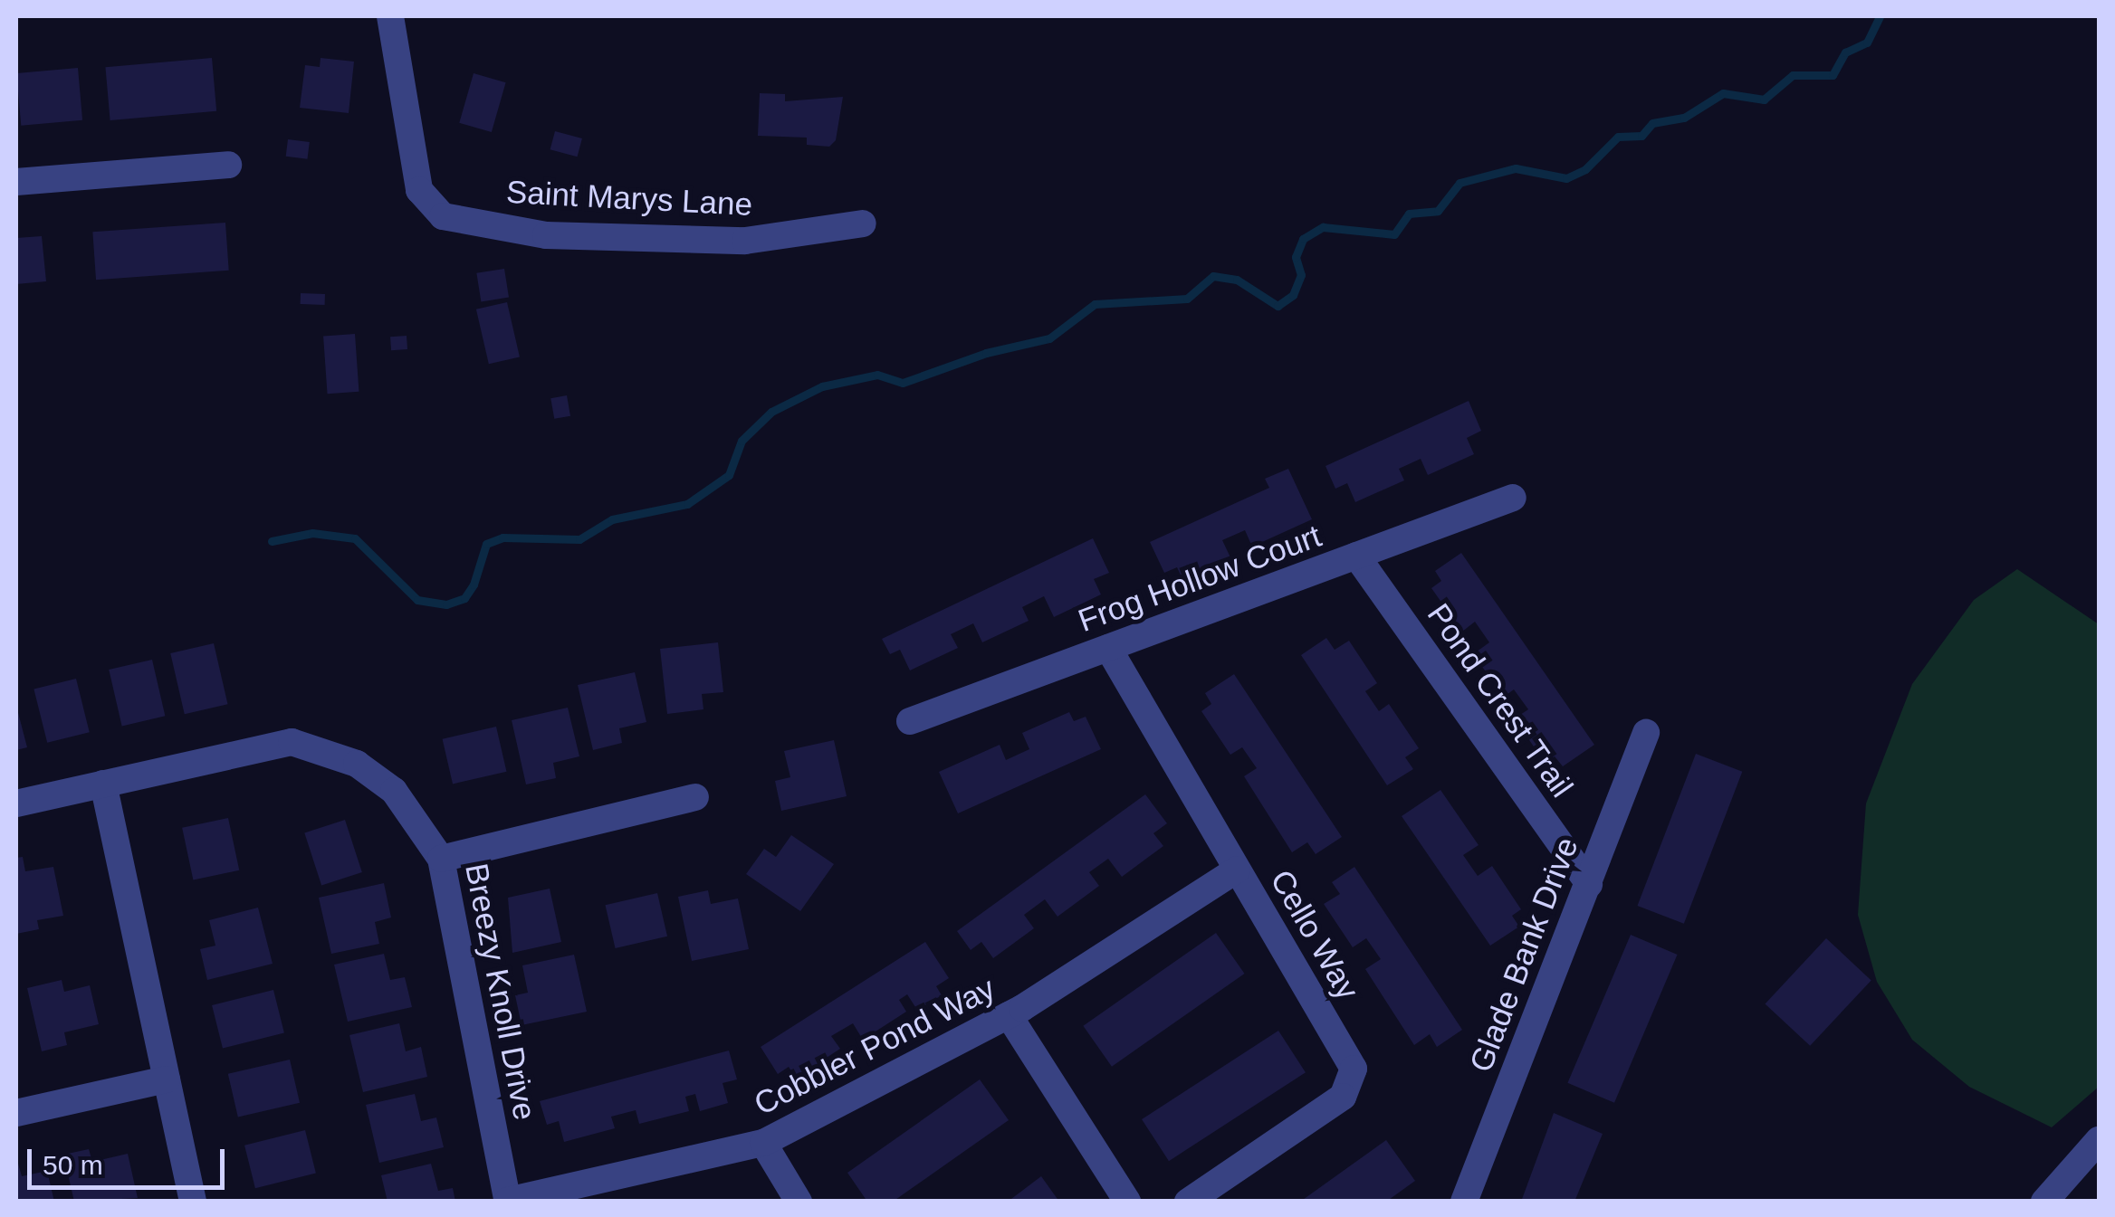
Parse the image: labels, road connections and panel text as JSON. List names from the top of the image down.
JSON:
{
  "streets": {
    "street": [
      "Saint Marys Lane",
      "Frog Hollow Court",
      "Pond Crest Trail",
      "Cello Way",
      "Glade Bank Drive",
      "Breezy Knoll Drive",
      "Cobbler Pond Way"
    ]
  },
  "crossings": [
    ["Frog Hollow Court", "Pond Crest Trail"],
    ["Frog Hollow Court", "Cello Way"],
    ["Pond Crest Trail", "Glade Bank Drive"],
    ["Cello Way", "Cobbler Pond Way"],
    ["Breezy Knoll Drive", "Cobbler Pond Way"]
  ],
  "scale_bar": "50 m"
}
